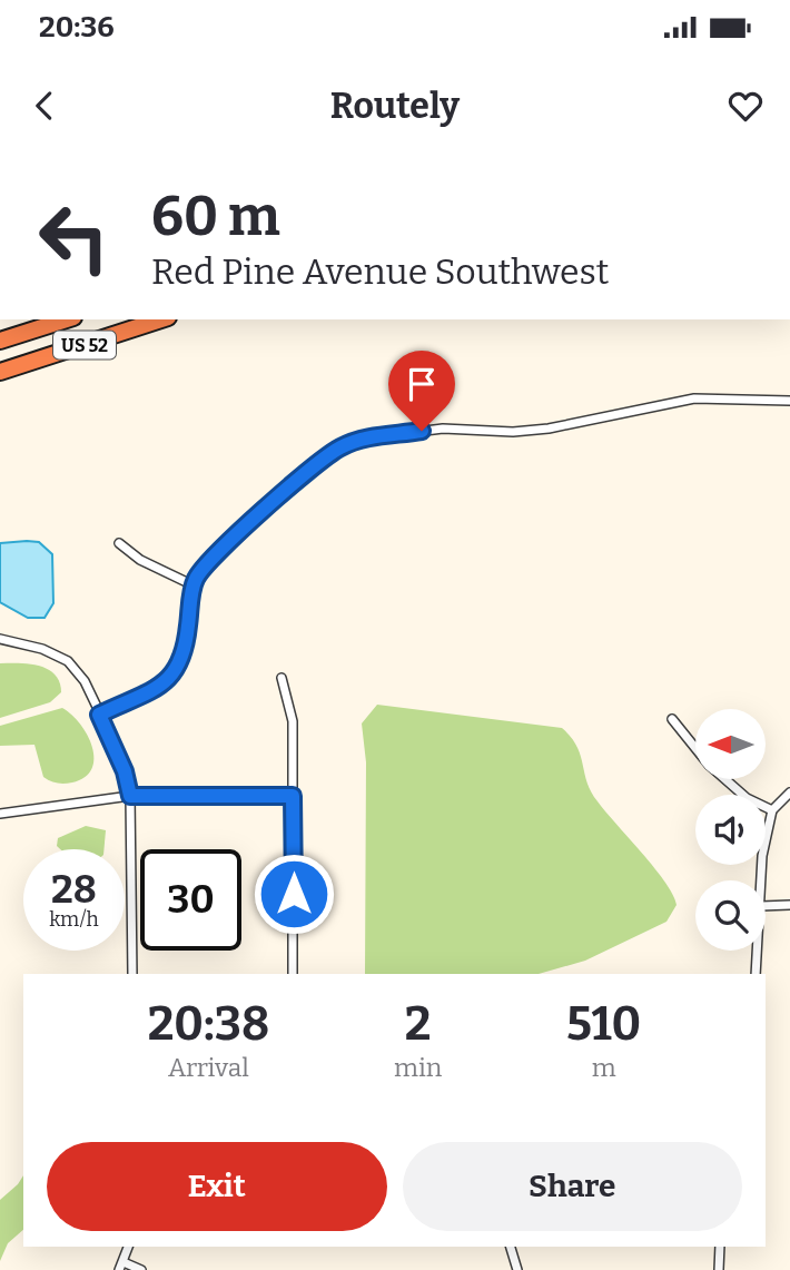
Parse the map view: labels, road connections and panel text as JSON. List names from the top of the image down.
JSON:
{
  "streets": {
    "highway": ["US 52"]
  },
  "north": "left",
  "page": {
    "status": "20:36",
    "header": "Routely",
    "turn": ["60 m", "Red Pine Avenue Southwest"],
    "speed": "28 km/h",
    "limit": "30",
    "eta": [
      "20:38",
      "Arrival",
      "2",
      "min",
      "510",
      "m"
    ],
    "buttons": ["Exit", "Share"]
  }
}
